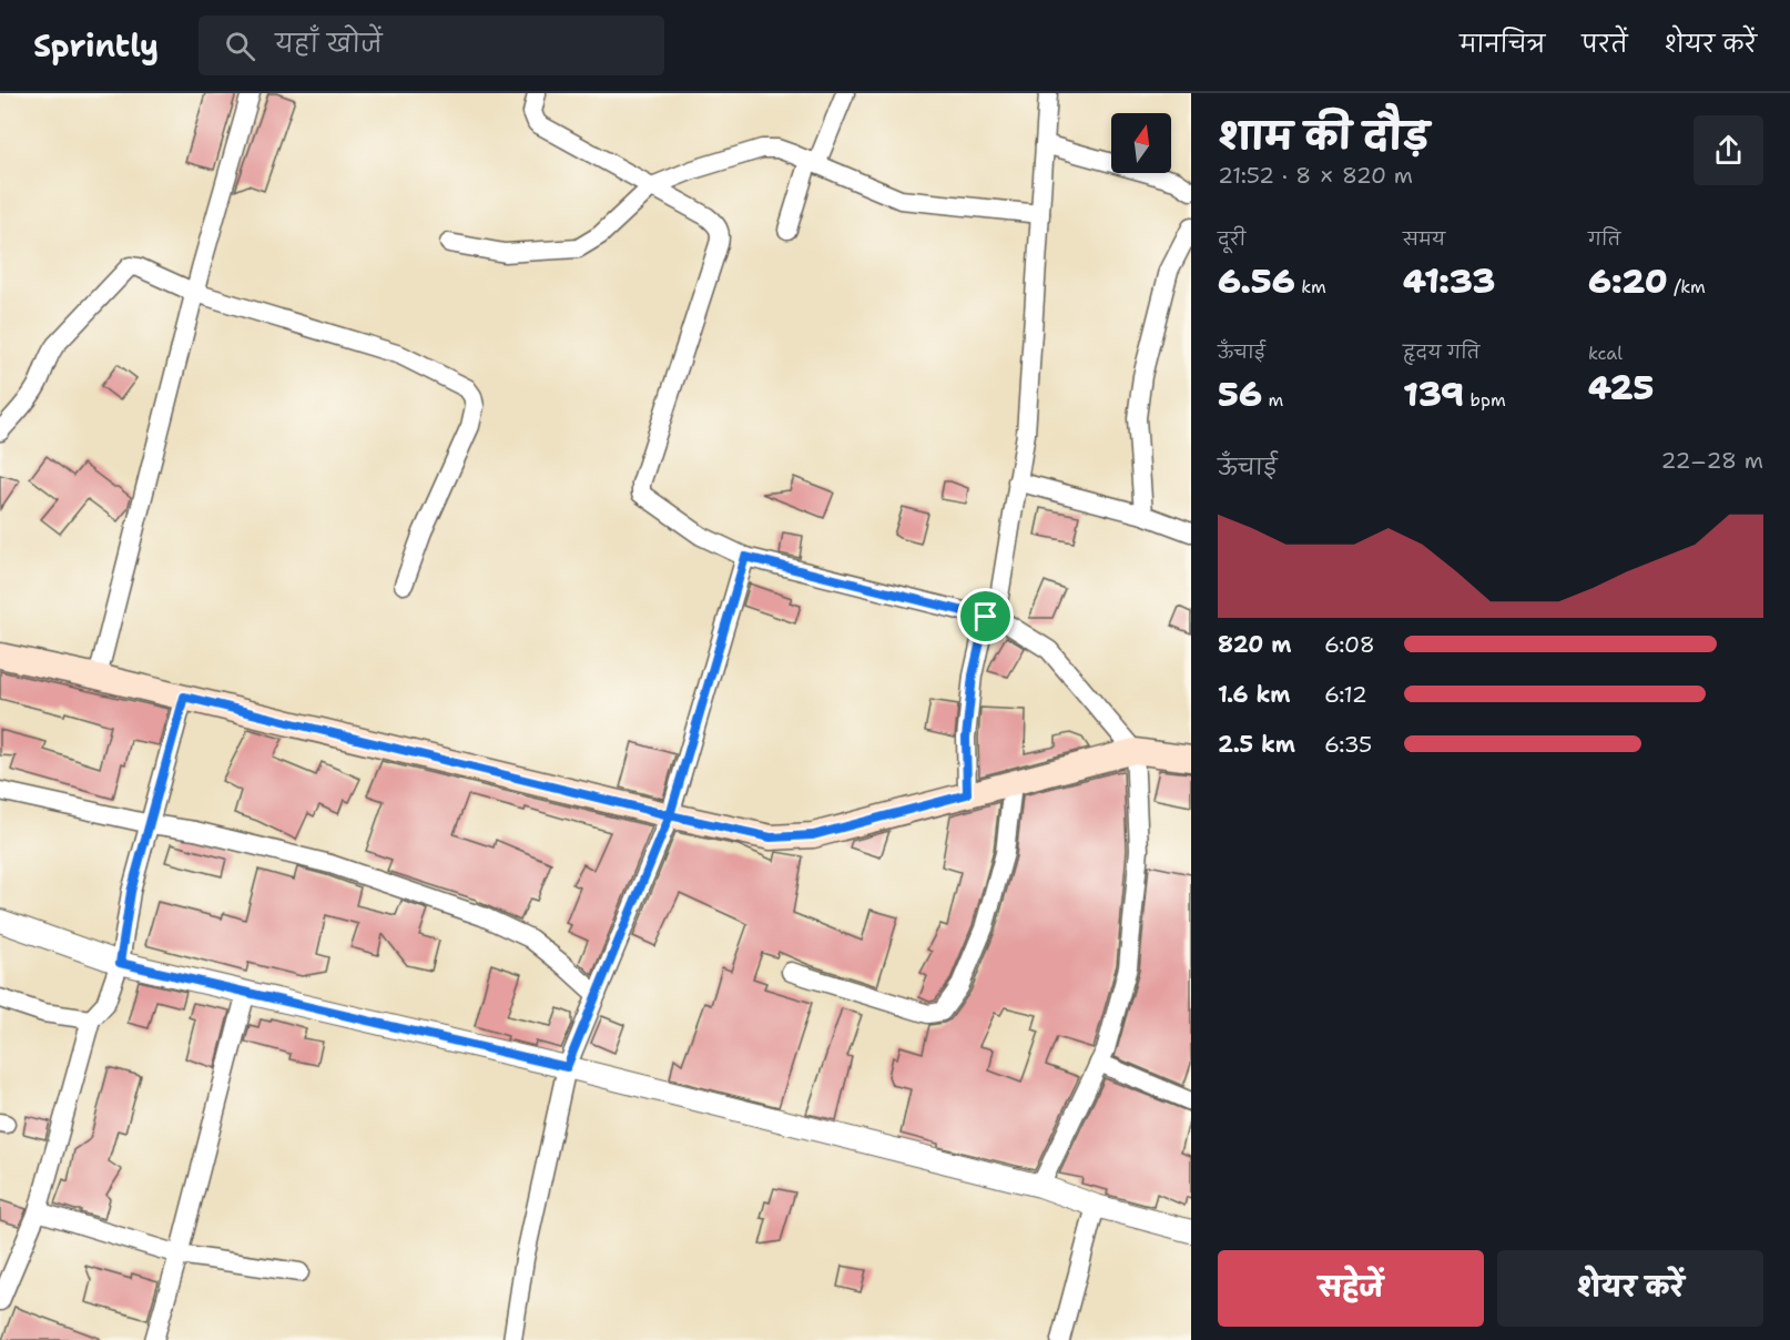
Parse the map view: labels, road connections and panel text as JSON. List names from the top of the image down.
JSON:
{
  "north": "top",
  "page": {
    "header": "Sprintly",
    "search": "यहाँ खोजें",
    "nav": ["मानचित्र", "परतें", "शेयर करें"],
    "heading": ["शाम की दौड़", "21:52 · 8 × 820 m"],
    "stats": [
      ["दूरी", "6.56 km"],
      ["समय", "41:33"],
      ["गति", "6:20 /km"],
      ["ऊँचाई", "56 m"],
      ["हृदय गति", "139 bpm"],
      ["kcal", "425"]
    ],
    "chart": ["ऊँचाई", "22–28 m"],
    "list": [
      {
        "name": "820 m",
        "note": "6:08"
      },
      {
        "name": "1.6 km",
        "note": "6:12"
      },
      {
        "name": "2.5 km",
        "note": "6:35"
      }
    ],
    "buttons": ["सहेजें", "शेयर करें"]
  }
}
